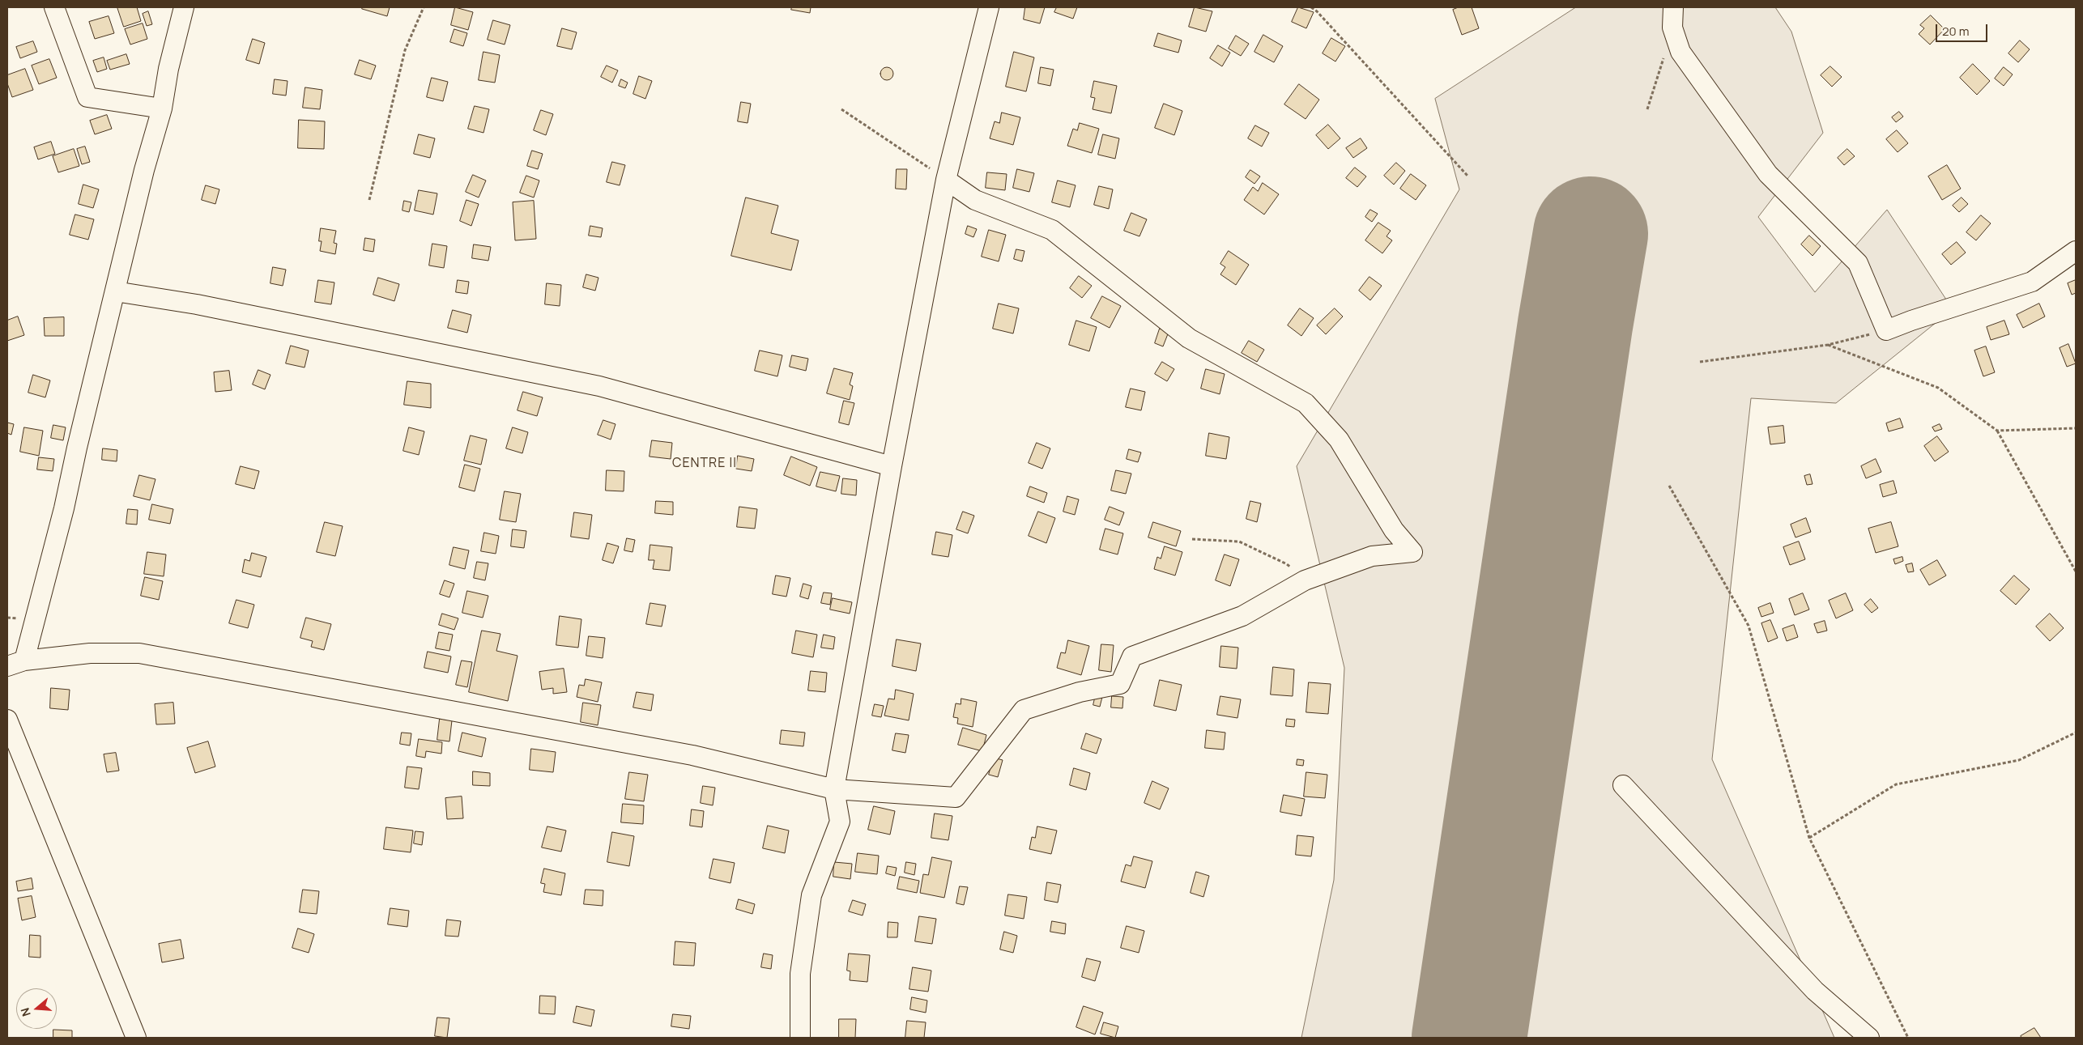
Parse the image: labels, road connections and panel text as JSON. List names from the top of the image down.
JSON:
{
  "districts": ["CENTRE II"],
  "scale_bar": "20 m",
  "north": "left"
}
